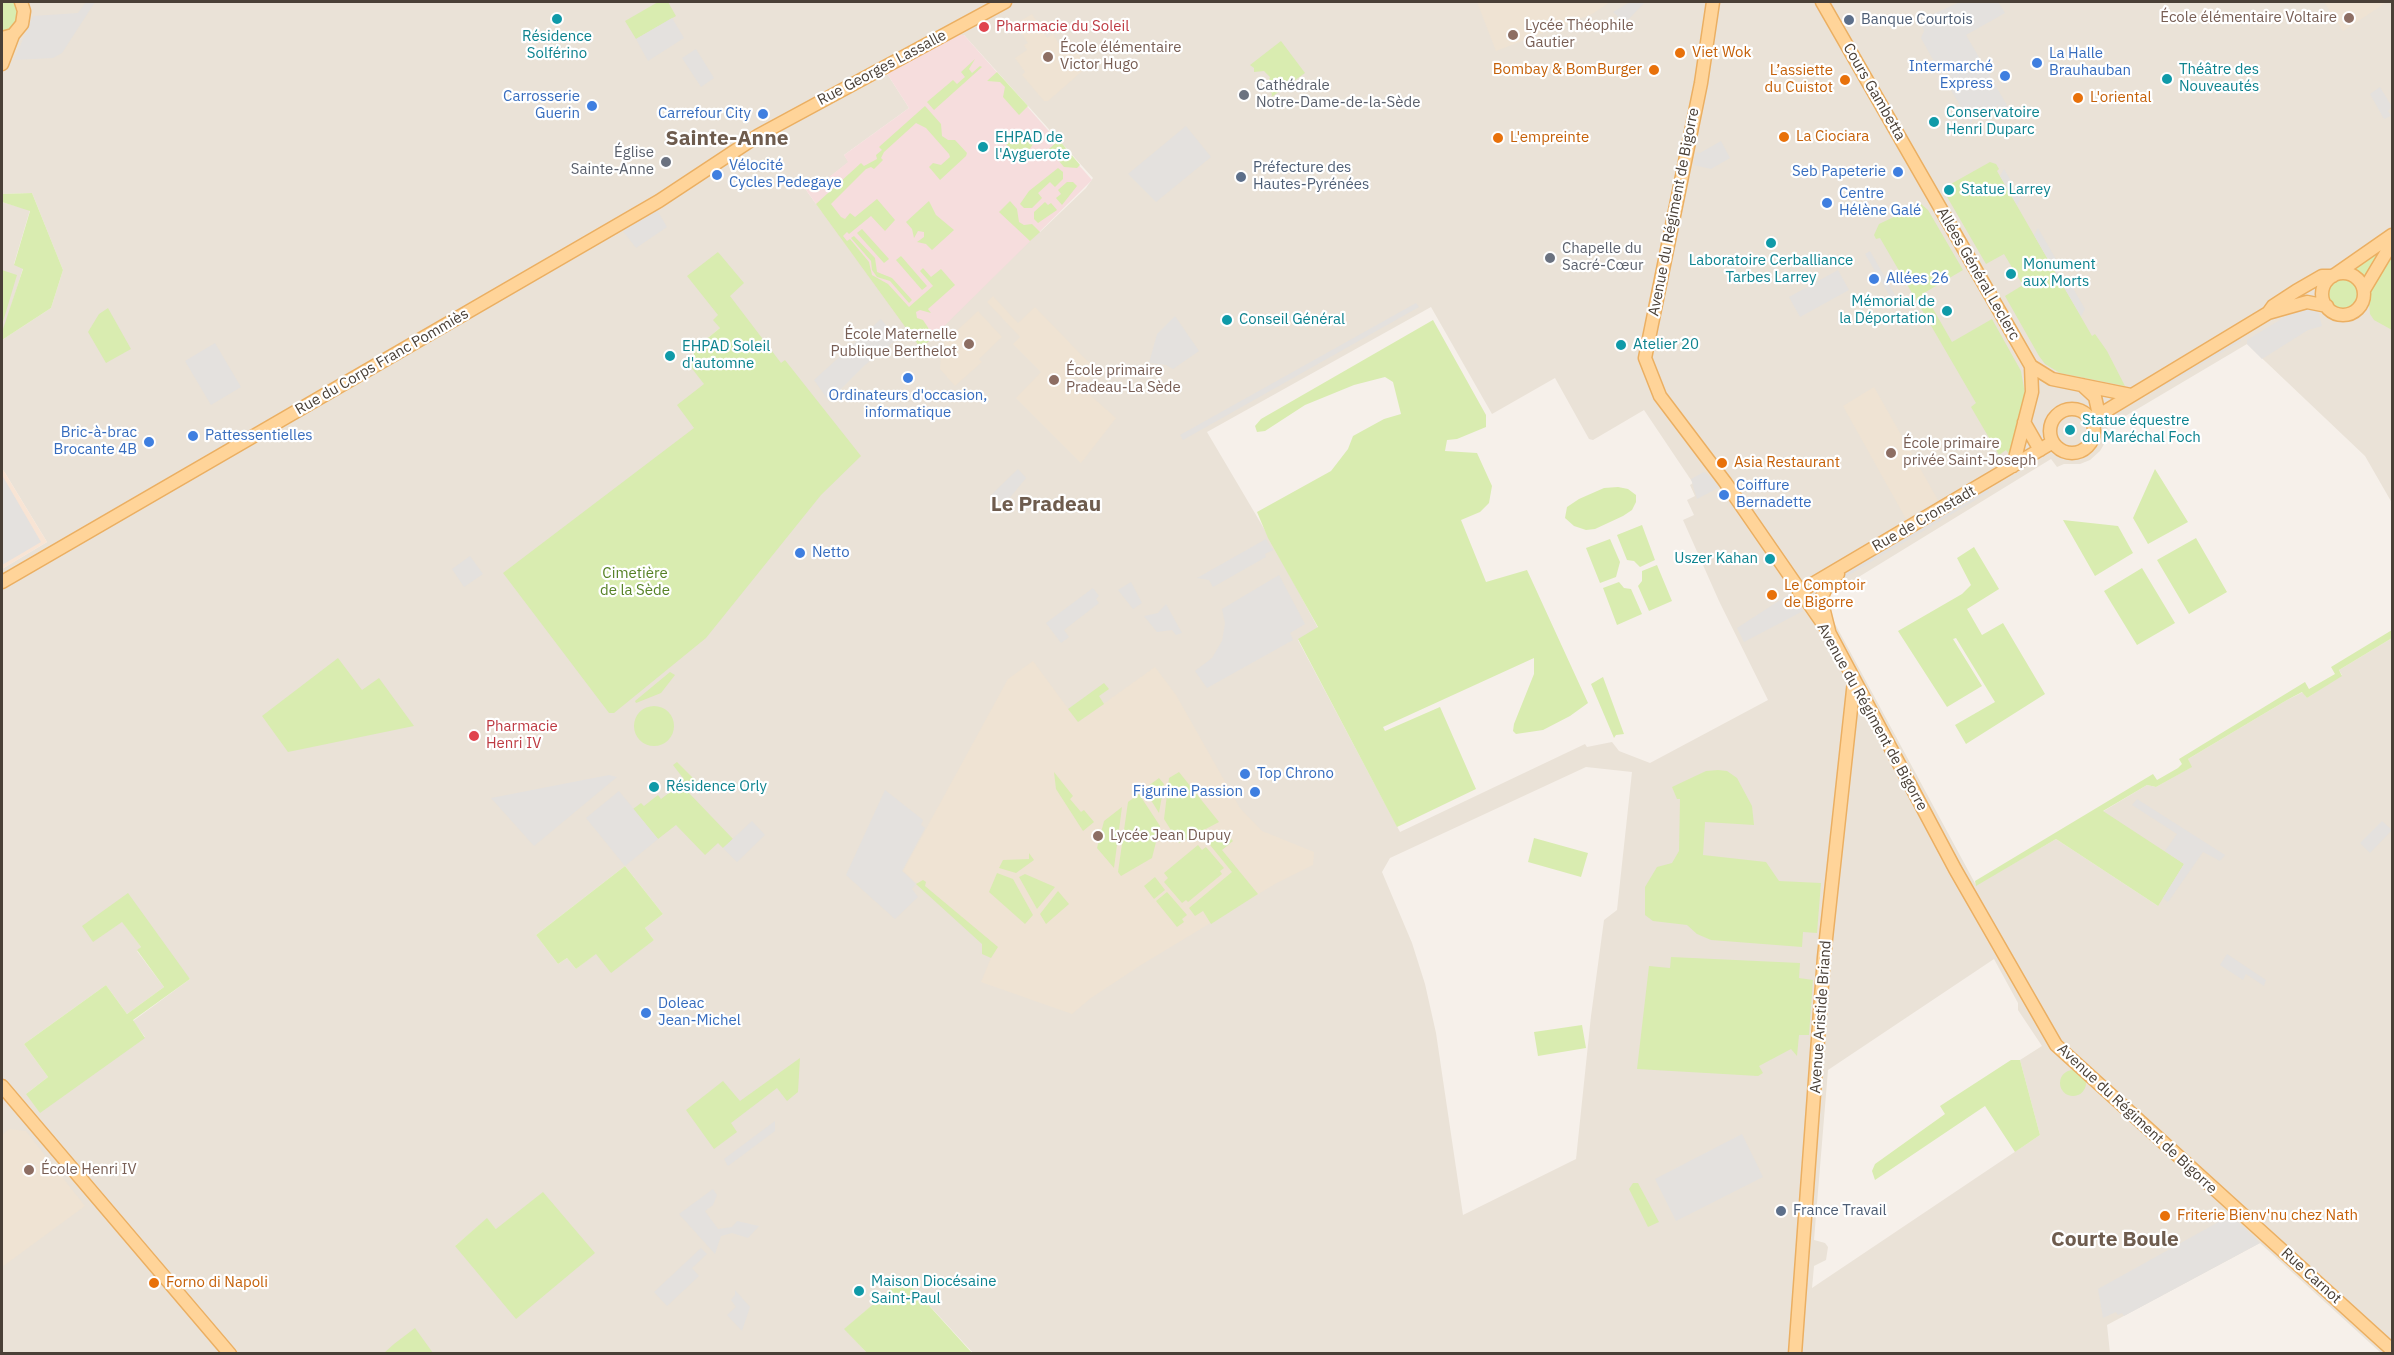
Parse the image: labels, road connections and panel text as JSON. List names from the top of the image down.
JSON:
{
  "streets": {
    "main road": [
      "Rue Georges Lassalle",
      "Cours Gambetta",
      "Avenue du Régiment de Bigorre",
      "Allées Général Leclerc",
      "Rue du Corps Franc Pommiès",
      "Rue de Cronstadt",
      "Avenue Aristide Briand",
      "Rue Carnot"
    ]
  },
  "crossings": [
    ["Rue Georges Lassalle", "Rue du Corps Franc Pommiès"],
    ["Cours Gambetta", "Allées Général Leclerc"],
    ["Avenue du Régiment de Bigorre", "Rue de Cronstadt"],
    ["Avenue du Régiment de Bigorre", "Avenue Aristide Briand"],
    ["Avenue du Régiment de Bigorre", "Rue Carnot"],
    ["Allées Général Leclerc", "Rue de Cronstadt"]
  ],
  "districts": ["Sainte-Anne", "Le Pradeau", "Courte Boule"],
  "parks": ["Cimetière de la Sède"],
  "places": [
    "École élémentaire Voltaire",
    "Résidence Solférino",
    "Banque Courtois",
    "Pharmacie du Soleil",
    "Lycée Théophile Gautier",
    "Viet Wok",
    "École élémentaire Victor Hugo",
    "La Halle Brauhauban",
    "Bombay & BomBurger",
    "Intermarché Express",
    "Théâtre des Nouveautés",
    "L’assiette du Cuistot",
    "Cathédrale Notre-Dame-de-la-Sède",
    "L'oriental",
    "Carrosserie Guerin",
    "Carrefour City",
    "Conservatoire Henri Duparc",
    "La Ciociara",
    "L'empreinte",
    "EHPAD de l'Ayguerote",
    "Église Sainte-Anne",
    "Seb Papeterie",
    "Vélocité Cycles Pedegaye",
    "Préfecture des Hautes-Pyrénées",
    "Statue Larrey",
    "Centre Hélène Galé",
    "Laboratoire Cerballiance Tarbes Larrey",
    "Chapelle du Sacré-Cœur",
    "Monument aux Morts",
    "Allées 26",
    "Mémorial de la Déportation",
    "Conseil Général",
    "École Maternelle Publique Berthelot",
    "Atelier 20",
    "EHPAD Soleil d'automne",
    "Ordinateurs d'occasion, informatique",
    "École primaire Pradeau-La Sède",
    "Statue équestre du Maréchal Foch",
    "Pattessentielles",
    "Bric-à-brac Brocante 4B",
    "École primaire privée Saint-Joseph",
    "Asia Restaurant",
    "Coiffure Bernadette",
    "Netto",
    "Uszer Kahan",
    "Le Comptoir de Bigorre",
    "Pharmacie Henri IV",
    "Top Chrono",
    "Résidence Orly",
    "Figurine Passion",
    "Lycée Jean Dupuy",
    "Doleac Jean-Michel",
    "École Henri IV",
    "France Travail",
    "Friterie Bienv'nu chez Nath",
    "Forno di Napoli",
    "Maison Diocésaine Saint-Paul"
  ]
}
